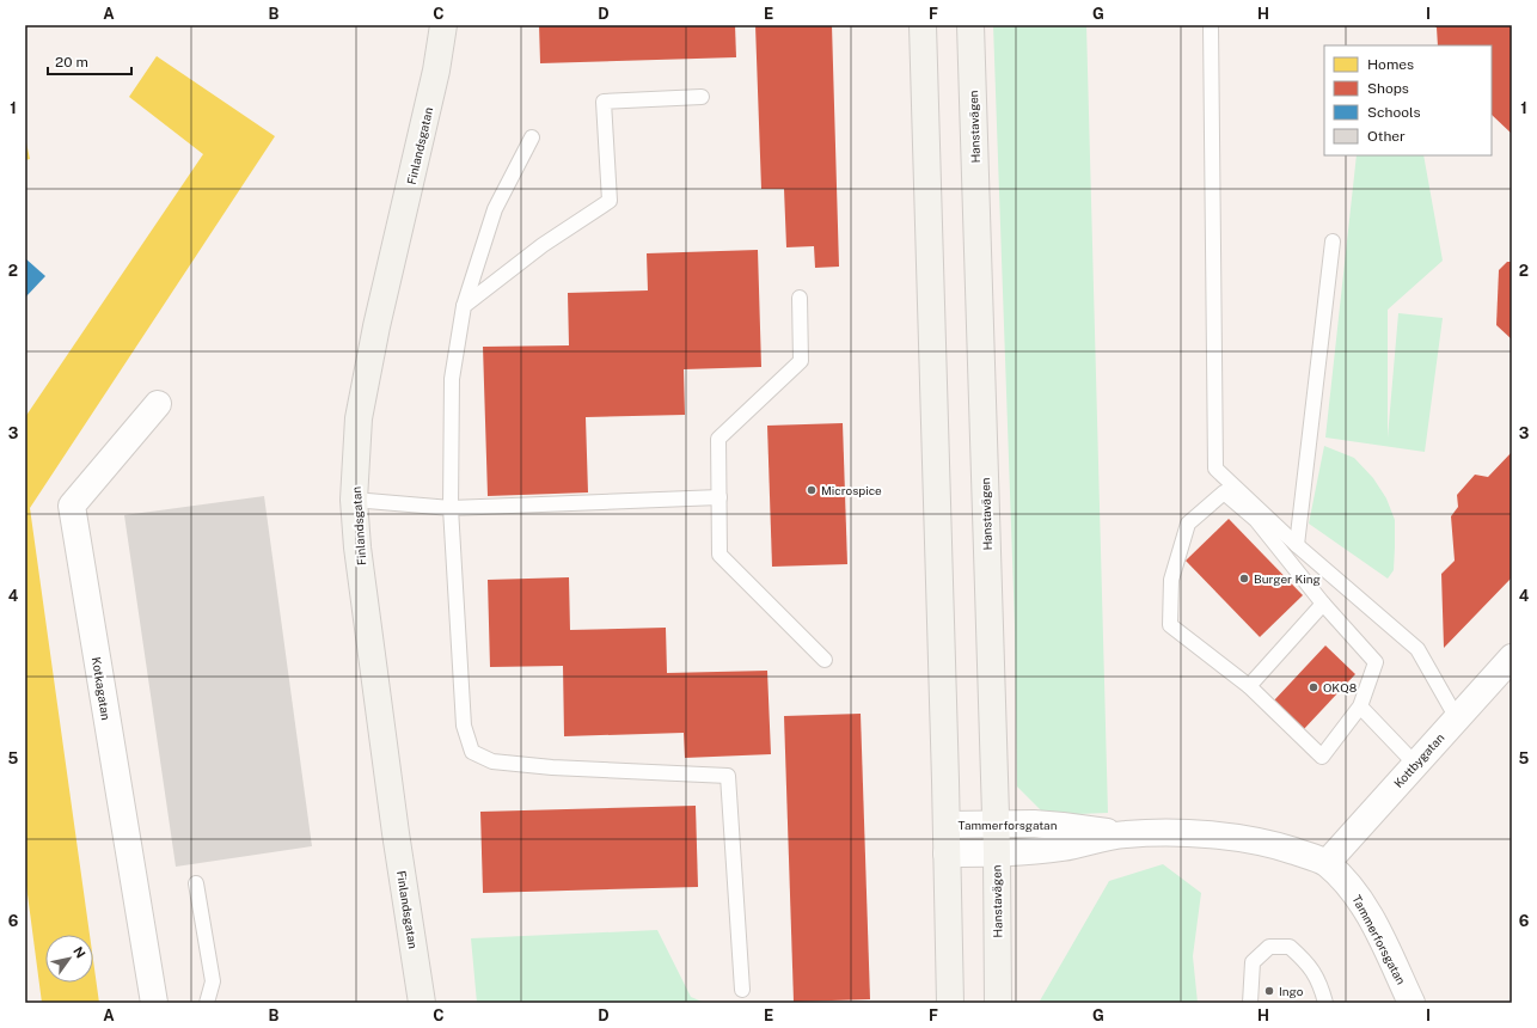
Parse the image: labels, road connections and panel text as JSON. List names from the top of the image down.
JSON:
{
  "streets": {
    "main road": ["Hanstavägen", "Finlandsgatan"],
    "street": ["Kotkagatan", "Kottbygatan", "Tammerforsgatan"]
  },
  "crossings": [
    ["Hanstavägen", "Tammerforsgatan"],
    ["Kottbygatan", "Tammerforsgatan"]
  ],
  "places": [
    "Microspice",
    "Burger King",
    "OKQ8",
    "Ingo"
  ],
  "legend": [
    "Homes",
    "Shops",
    "Schools",
    "Other"
  ],
  "scale_bar": "20 m",
  "north": "top right",
  "grid": {
    "columns": [
      "A",
      "B",
      "C",
      "D",
      "E",
      "F",
      "G",
      "H",
      "I"
    ],
    "rows": [
      "1",
      "2",
      "3",
      "4",
      "5",
      "6"
    ]
  }
}
